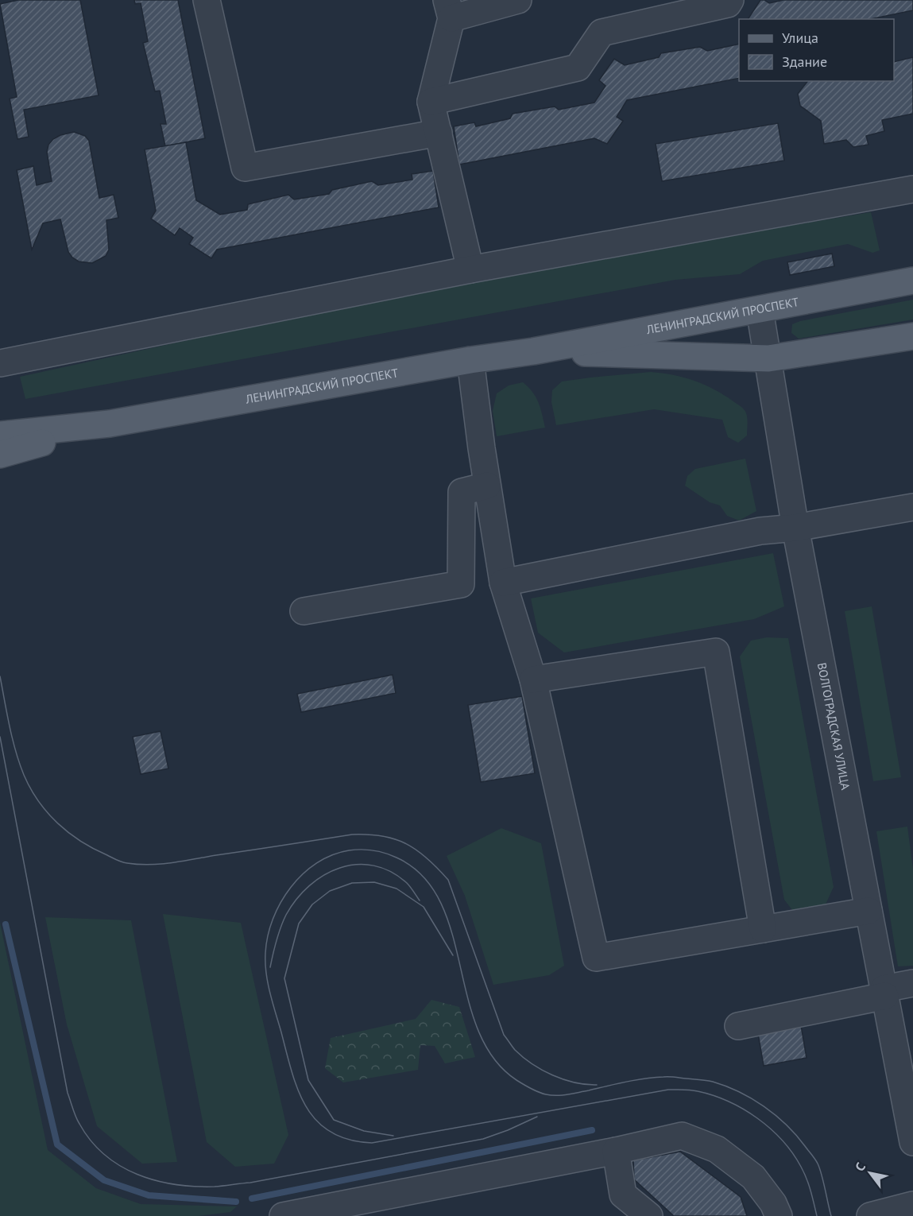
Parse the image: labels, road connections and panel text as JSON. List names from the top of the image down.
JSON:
{
  "streets": {
    "main road": ["ЛЕНИНГРАДСКИЙ ПРОСПЕКТ"],
    "street": ["ВОЛГОГРАДСКАЯ УЛИЦА"]
  },
  "crossings": [
    ["ЛЕНИНГРАДСКИЙ ПРОСПЕКТ", "ВОЛГОГРАДСКАЯ УЛИЦА"]
  ],
  "legend": ["Улица", "Здание"],
  "north": "top left"
}
